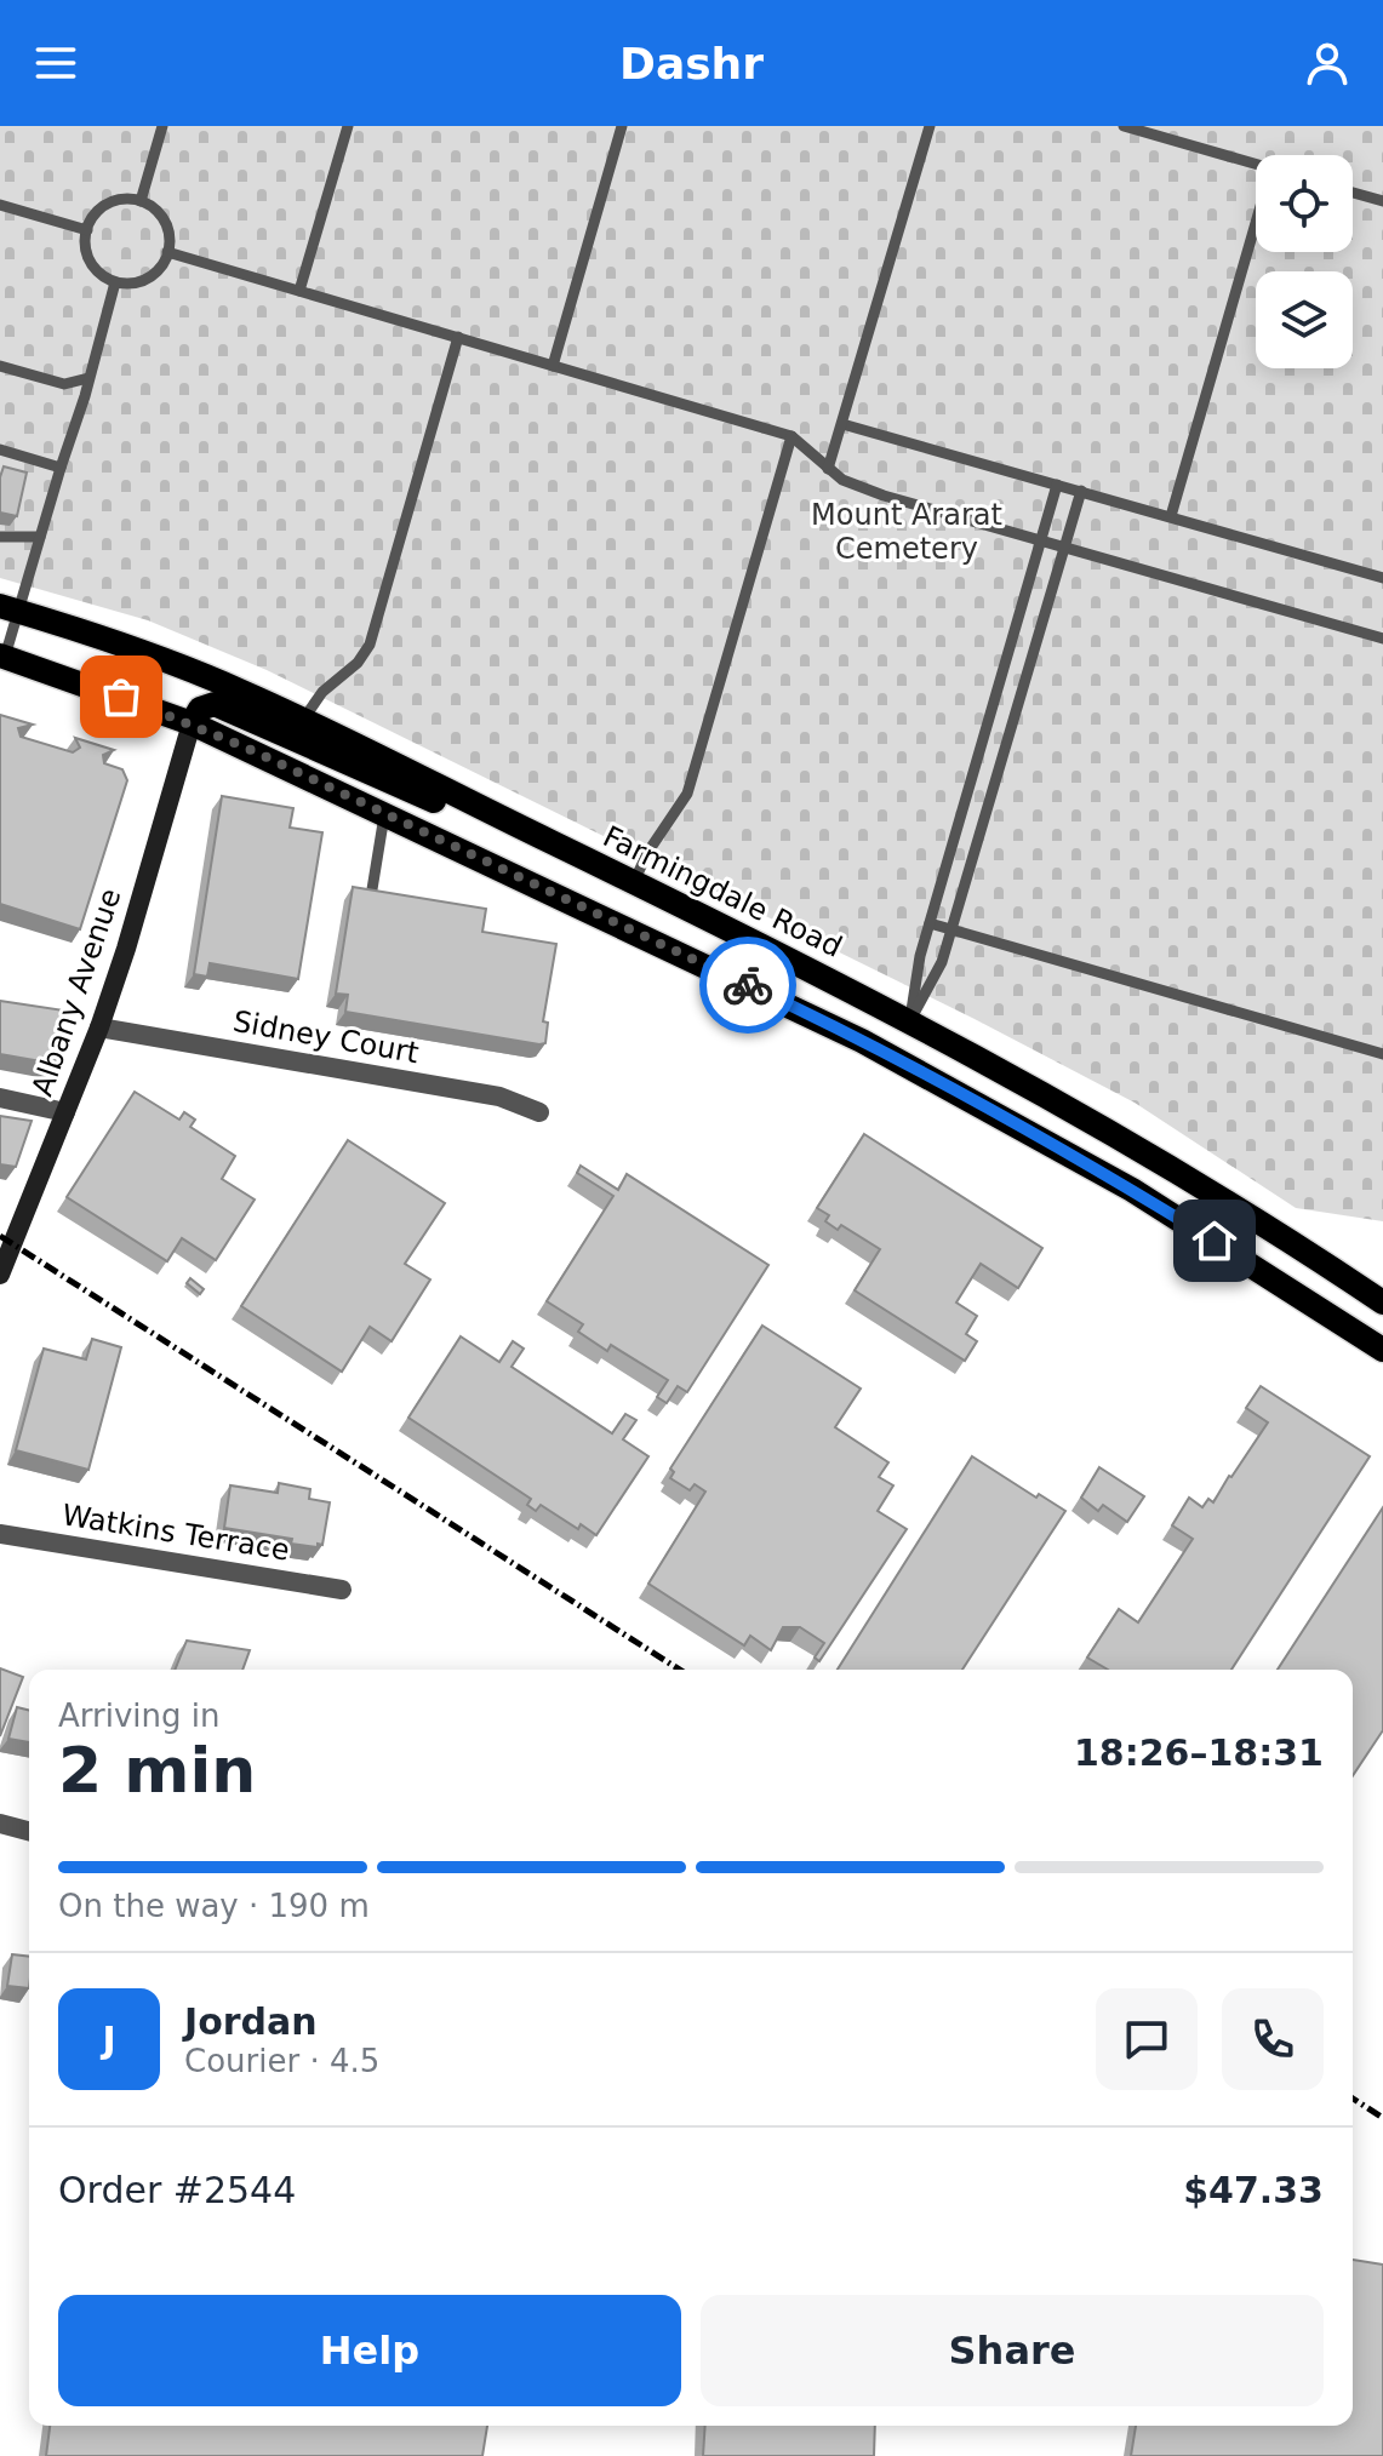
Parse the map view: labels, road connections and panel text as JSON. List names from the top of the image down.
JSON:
{
  "streets": {
    "main road": ["Farmingdale Road"],
    "street": ["Albany Avenue", "Sidney Court", "Watkins Terrace"]
  },
  "crossings": [
    ["Albany Avenue", "Sidney Court"]
  ],
  "parks": ["Mount Ararat Cemetery"],
  "page": {
    "header": "Dashr",
    "heading": ["2 min", "Arriving in", "18:26–18:31"],
    "panel": [
      "Jordan",
      "Courier · 4.5",
      "Order #2544",
      "$47.33"
    ],
    "bar": "On the way · 190 m",
    "round": "J",
    "buttons": ["Help", "Share"]
  }
}
